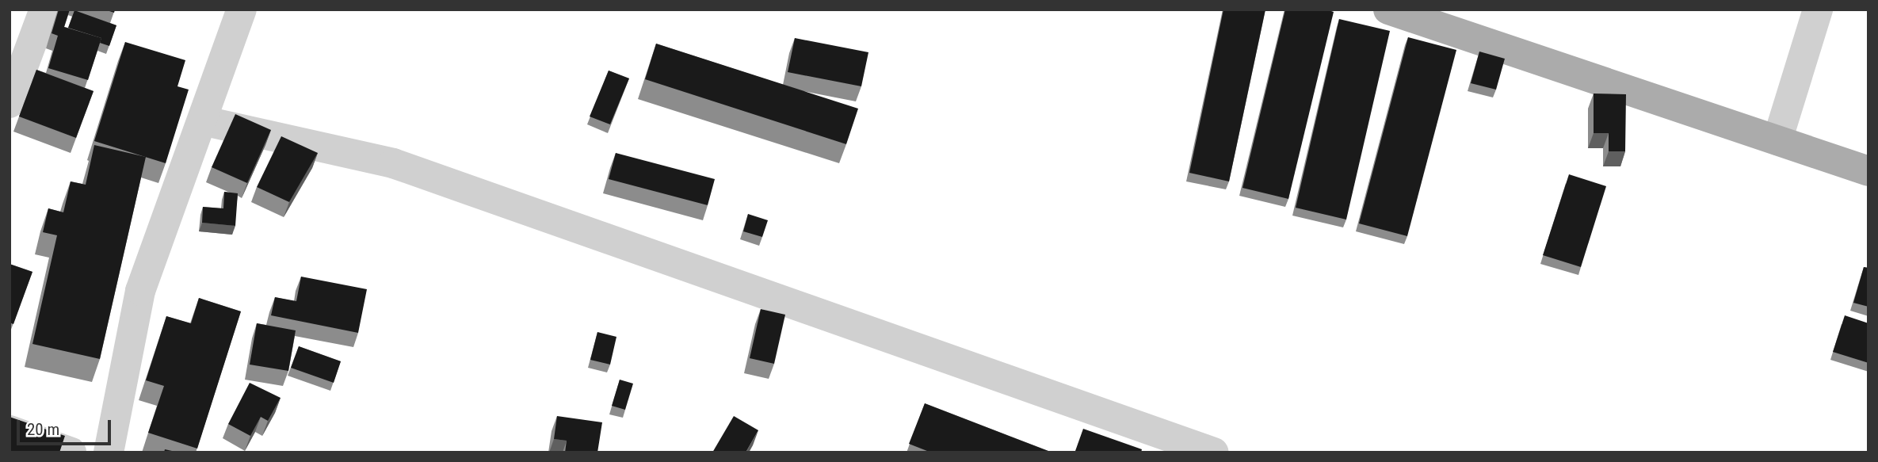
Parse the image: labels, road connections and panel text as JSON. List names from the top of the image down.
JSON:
{
  "scale_bar": "20 m"
}
